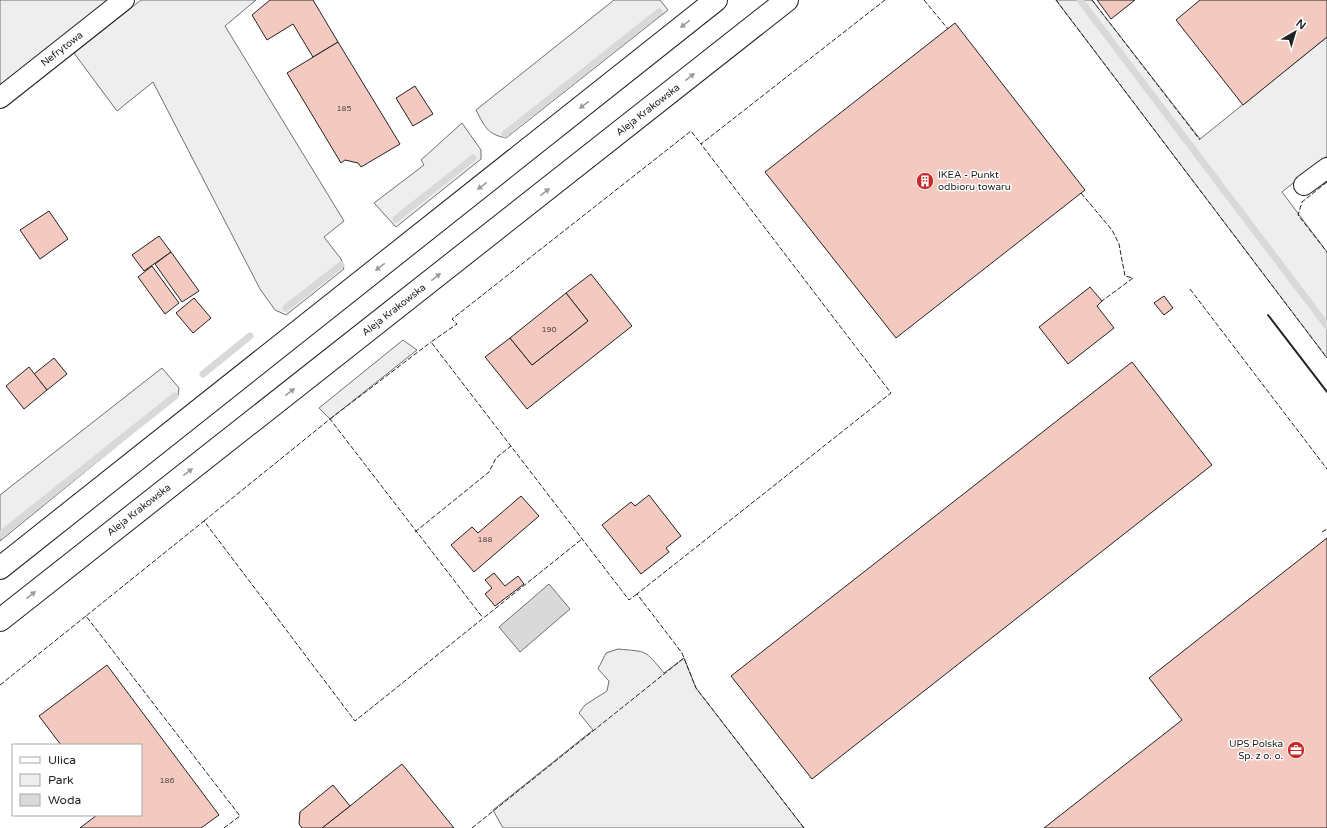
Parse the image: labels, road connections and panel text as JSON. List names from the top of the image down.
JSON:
{
  "streets": {
    "main road": ["Aleja Krakowska"],
    "street": ["Nefrytowa"]
  },
  "places": {
    "building": ["IKEA - Punkt odbioru towaru"],
    "office": ["UPS Polska Sp. z o. o."]
  },
  "house_numbers": [
    "185",
    "190",
    "188",
    "186"
  ],
  "legend": ["Ulica", "Park", "Woda"],
  "north": "top right"
}
